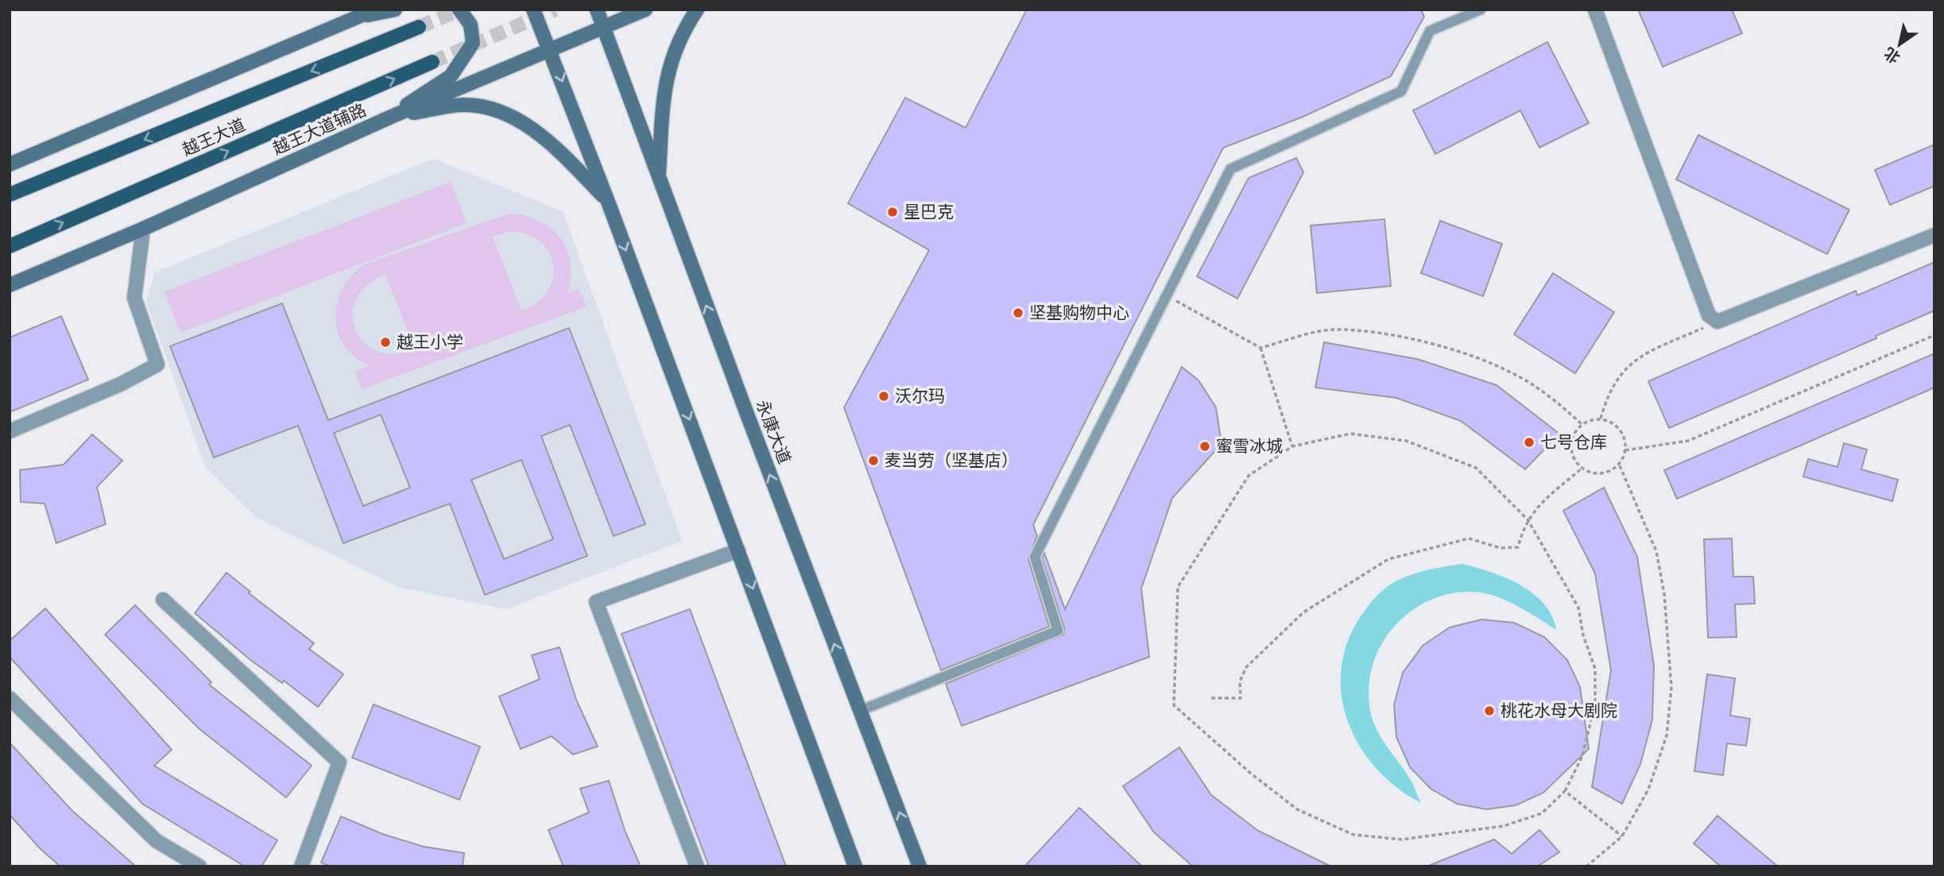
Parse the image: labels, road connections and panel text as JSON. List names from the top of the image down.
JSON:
{
  "streets": {
    "main road": ["越王大道辅路", "越王大道", "永康大道"]
  },
  "crossings": [
    ["越王大道辅路", "永康大道"]
  ],
  "places": [
    "星巴克",
    "坚基购物中心",
    "越王小学",
    "沃尔玛",
    "七号仓库",
    "蜜雪冰城",
    "麦当劳（坚基店）",
    "桃花水母大剧院"
  ],
  "north": "bottom left"
}
